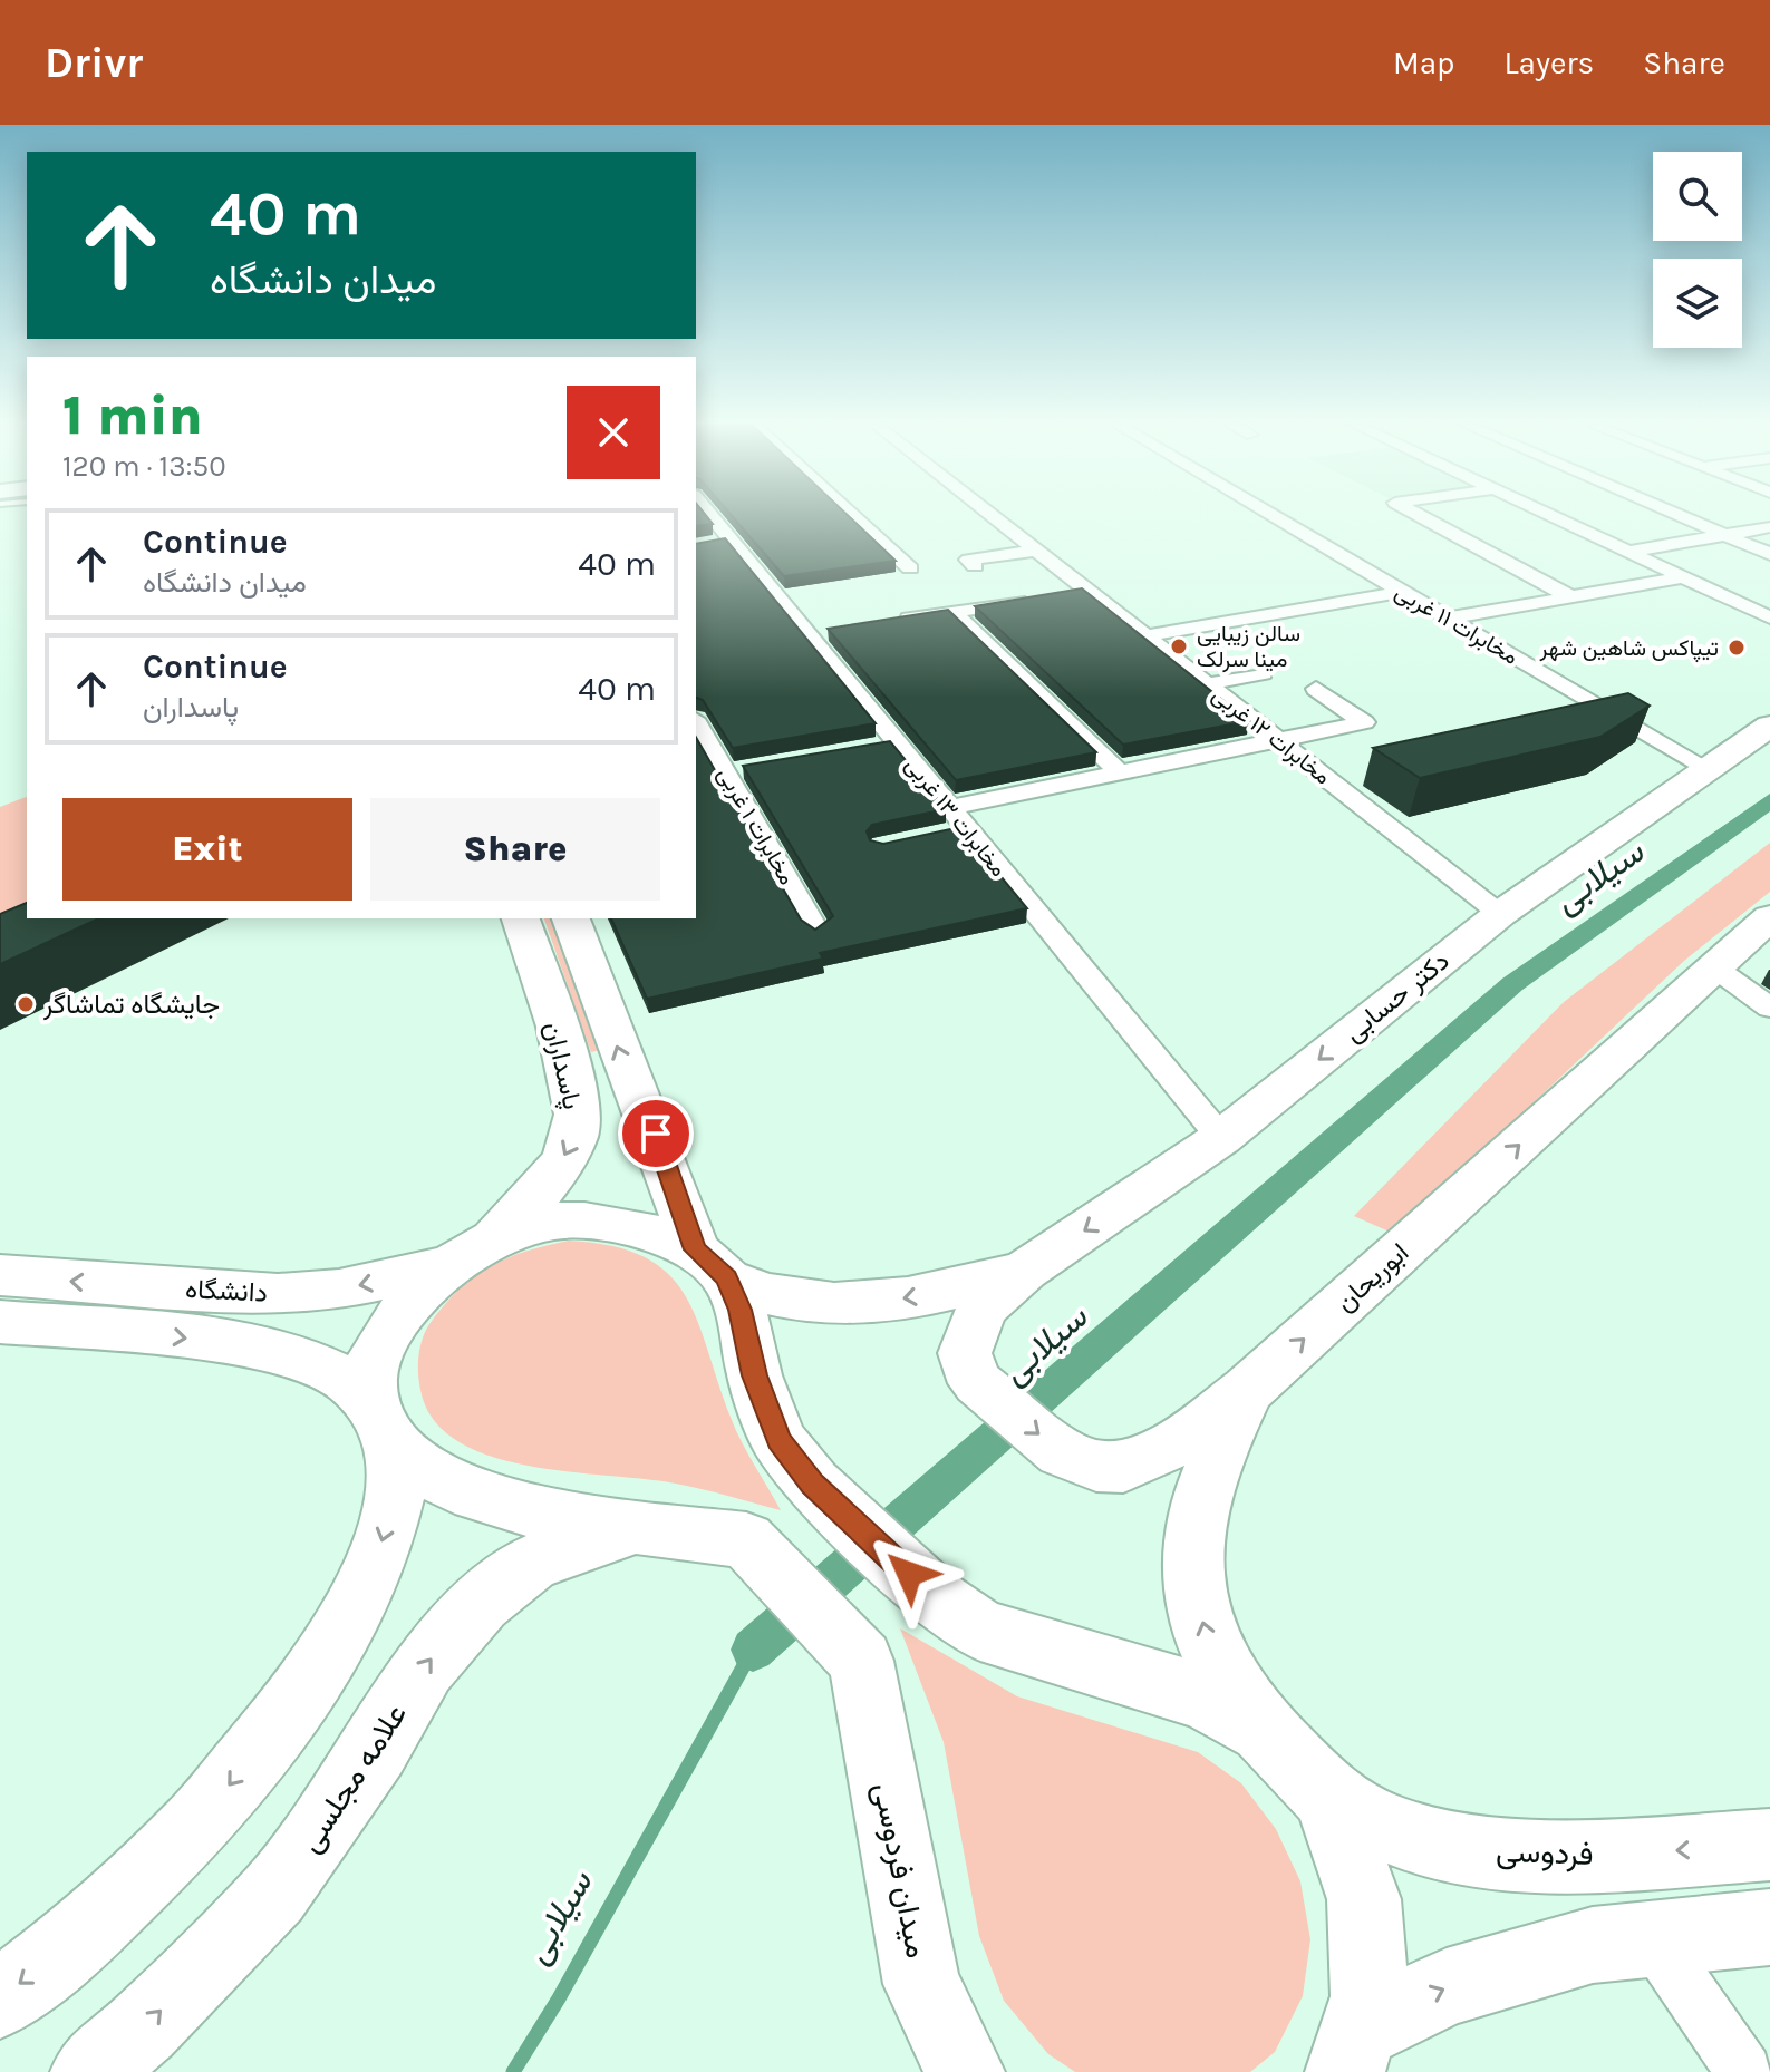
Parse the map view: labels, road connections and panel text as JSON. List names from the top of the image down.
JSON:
{
  "streets": {
    "main road": [
      "دکتر حسابی",
      "پاسداران",
      "ابوریحان",
      "دانشگاه",
      "علامه مجلسی",
      "فردوسی",
      "میدان فردوسی"
    ],
    "street": [
      "مخابرات ۱۱ غربی",
      "مخابرات ۱۲ غربی",
      "مخابرات ۱۳ غربی",
      "مخابرات ۱ غربی"
    ]
  },
  "crossings": [
    ["مخابرات ۱۱ غربی", "دکتر حسابی"],
    ["مخابرات ۱۲ غربی", "دکتر حسابی"],
    ["مخابرات ۱۳ غربی", "دکتر حسابی"],
    ["دکتر حسابی", "دانشگاه"],
    ["پاسداران", "ابوریحان"],
    ["پاسداران", "دانشگاه"],
    ["دانشگاه", "علامه مجلسی"],
    ["دانشگاه", "میدان فردوسی"]
  ],
  "one_way": ["دکتر حسابی", "ابوریحان", "فردوسی"],
  "water": ["سیلابی"],
  "places": ["سالن زیبایی مینا سرلک", "تیپاکس شاهین شهر", "جایشگاه تماشاگر"],
  "page": {
    "header": "Drivr",
    "nav": ["Map", "Layers", "Share"],
    "turn": ["40 m", "میدان دانشگاه"],
    "heading": ["1 min", "120 m · 13:50"],
    "list": [
      {
        "name": "Continue",
        "note": "میدان دانشگاه",
        "value": "40 m"
      },
      {
        "name": "Continue",
        "note": "پاسداران",
        "value": "40 m"
      }
    ],
    "buttons": ["Exit", "Share"]
  }
}
